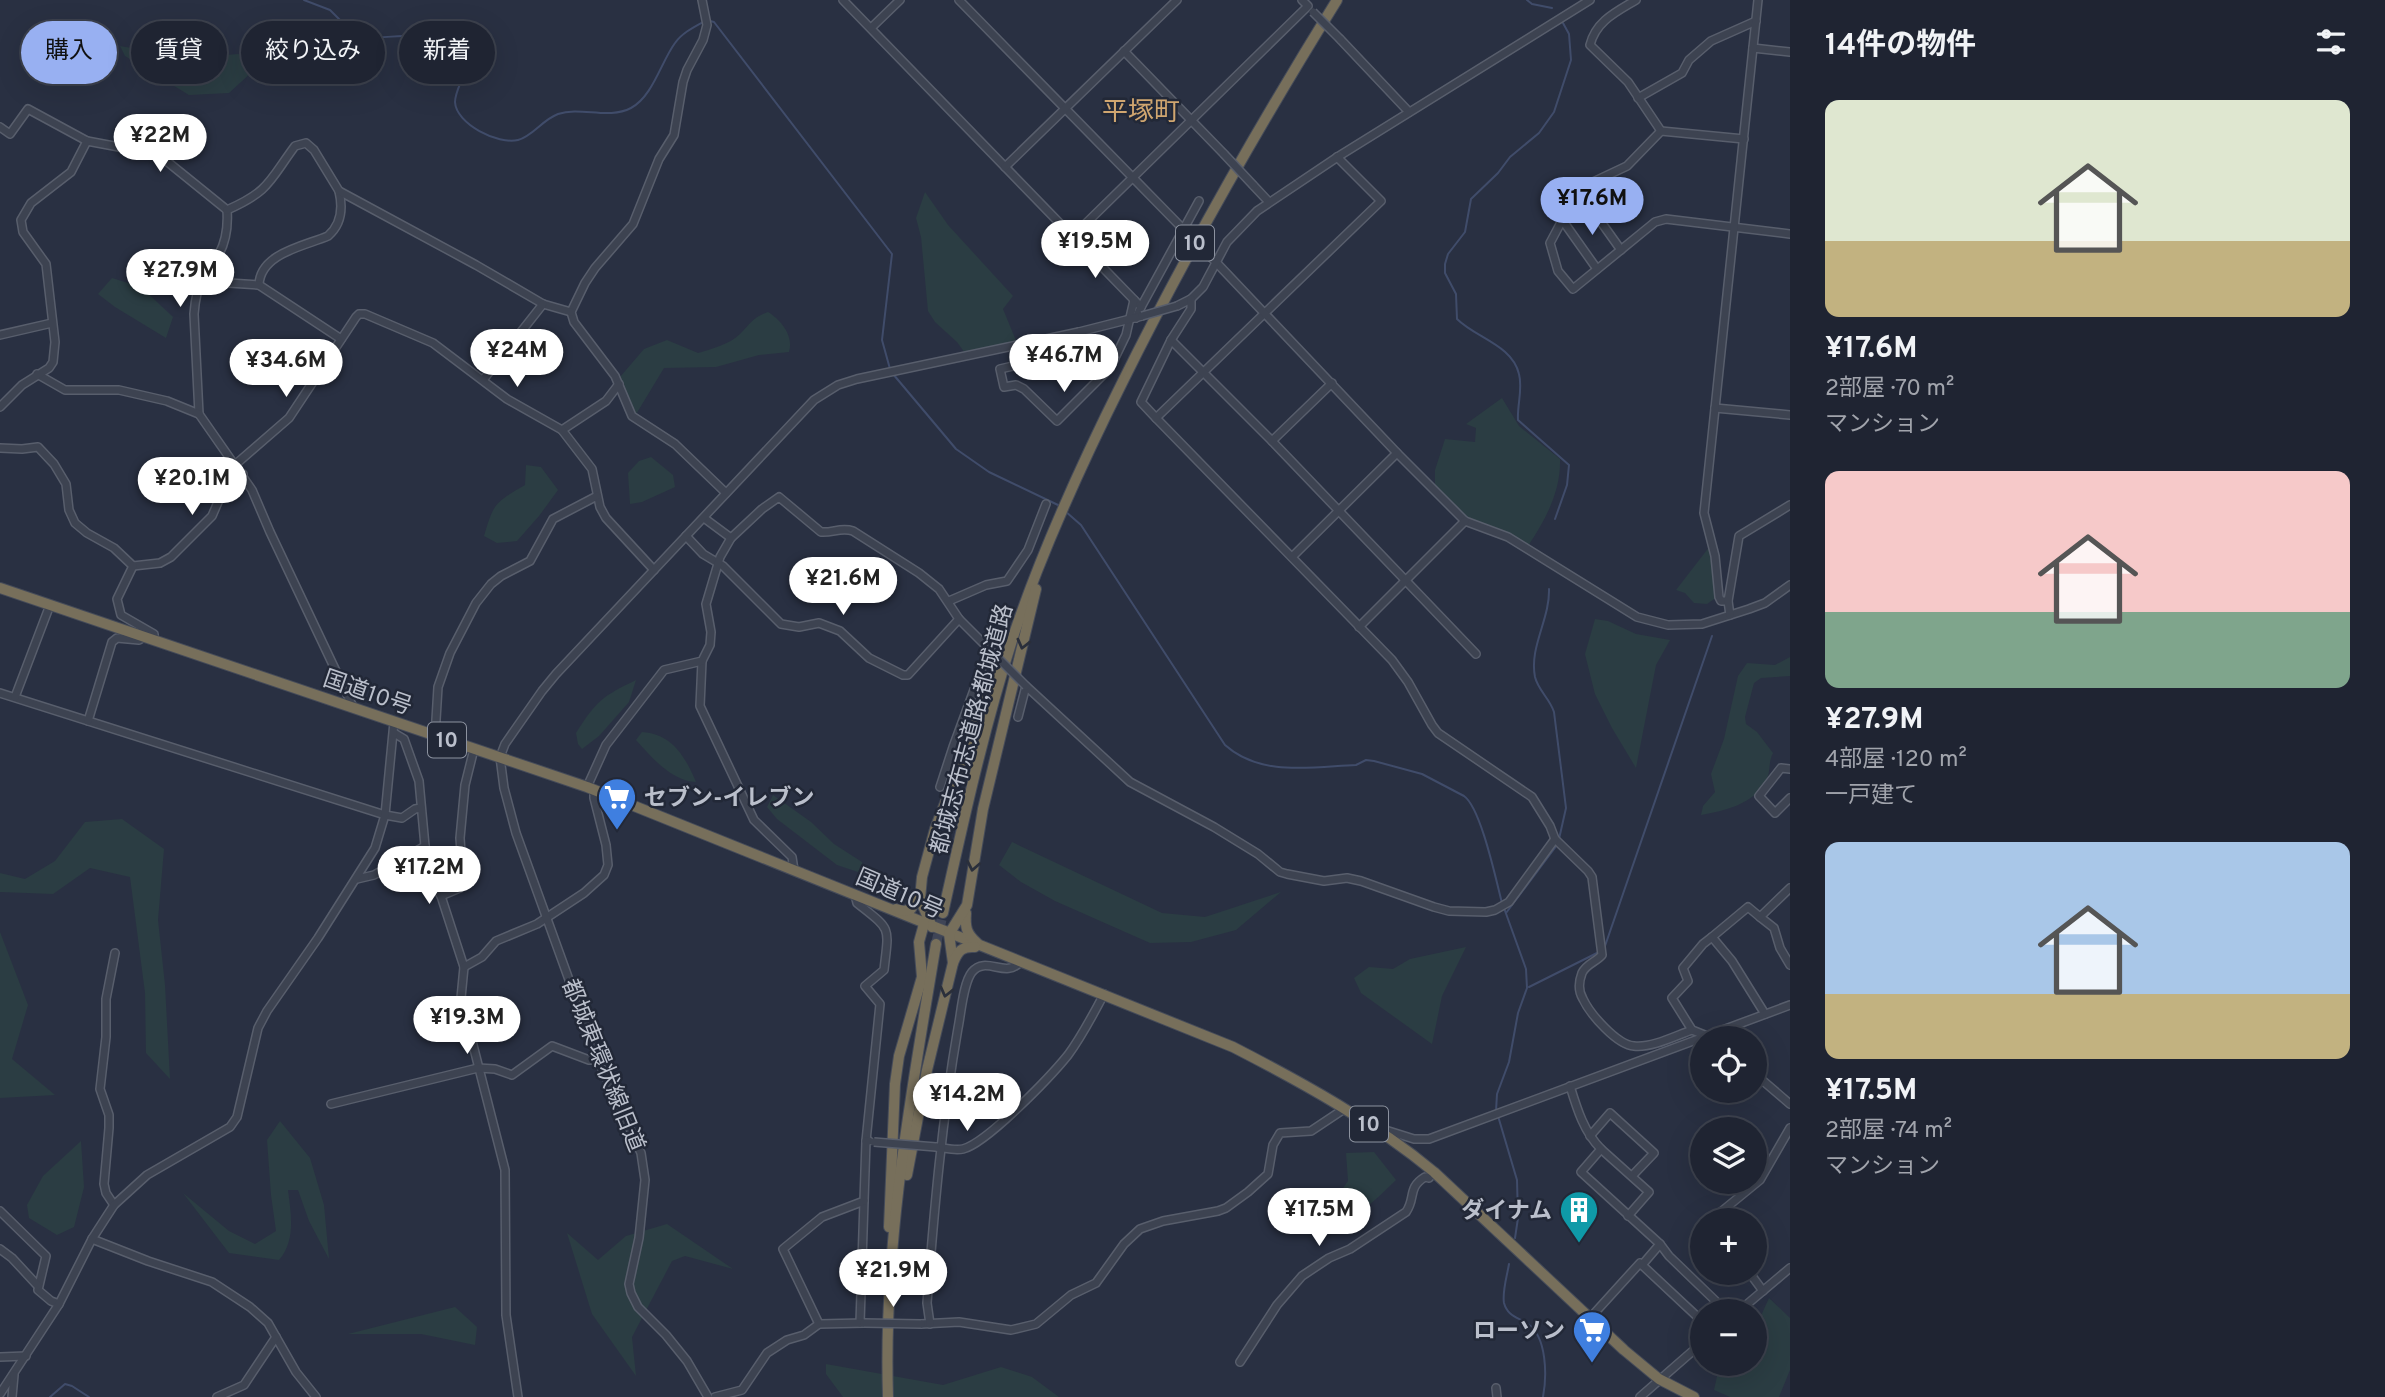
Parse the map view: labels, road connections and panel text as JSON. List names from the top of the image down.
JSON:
{
  "streets": {
    "highway": ["10", "国道10号", "都城志布志道路;都城道路"],
    "street": ["都城東環状線旧道"]
  },
  "crossings": [
    ["国道10号", "都城東環状線旧道"]
  ],
  "districts": ["平塚町"],
  "places": {
    "supermarket": ["セブン-イレブン", "ローソン"],
    "building": ["ダイナム"]
  },
  "page": {
    "heading": "14件の物件",
    "chip": [
      "購入",
      "賃貸",
      "絞り込み",
      "新着"
    ],
    "list": [
      {
        "name": "¥17.6M",
        "note": "2部屋 · 70 m² · マンション"
      },
      {
        "name": "¥27.9M",
        "note": "4部屋 · 120 m² · 一戸建て"
      },
      {
        "name": "¥17.5M",
        "note": "2部屋 · 74 m² · マンション"
      }
    ],
    "price": [
      "¥22M",
      "¥17.6M",
      "¥19.5M",
      "¥27.9M",
      "¥24M",
      "¥46.7M",
      "¥34.6M",
      "¥20.1M",
      "¥21.6M",
      "¥17.2M",
      "¥19.3M",
      "¥14.2M",
      "¥17.5M",
      "¥21.9M"
    ],
    "map_buttons": ["+", "−"]
  }
}
